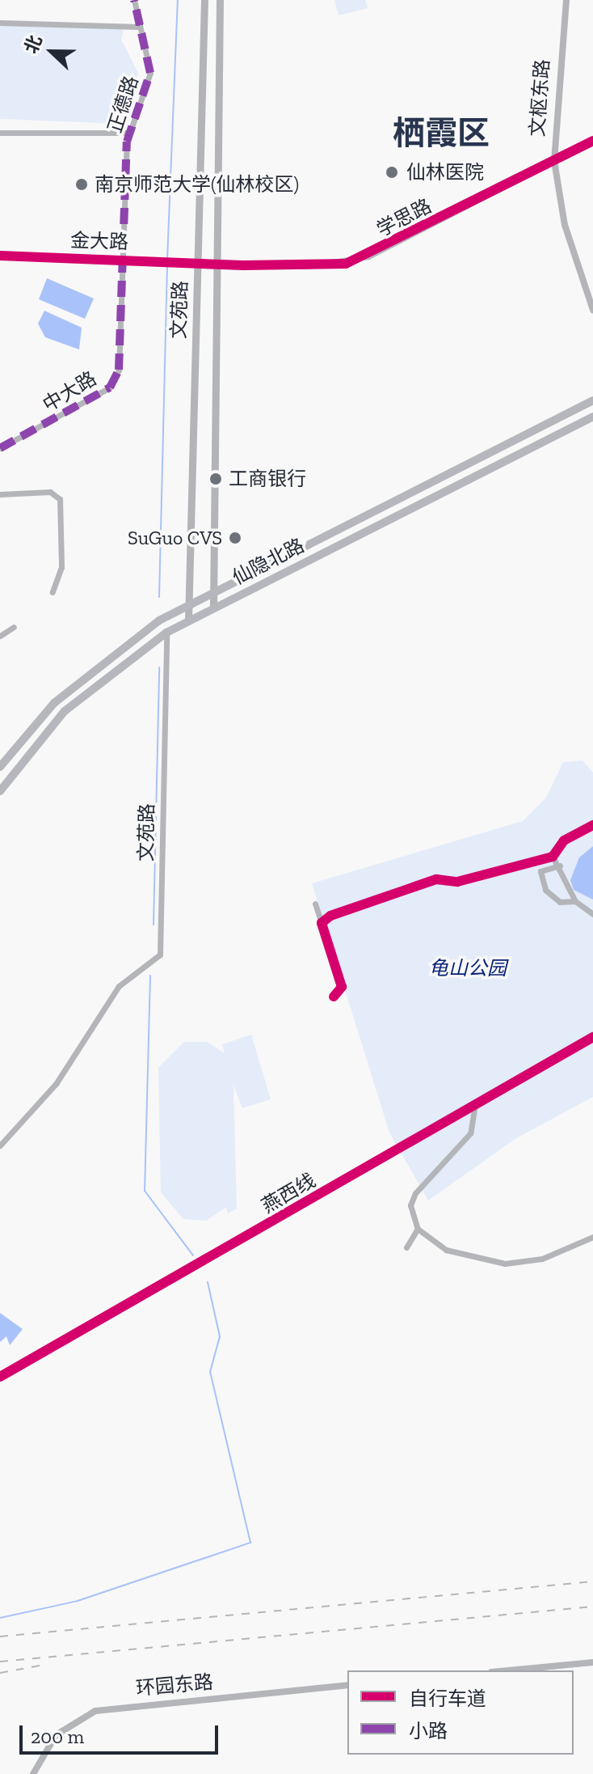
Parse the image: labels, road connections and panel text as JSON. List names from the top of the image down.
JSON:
{
  "streets": {
    "main road": ["文苑路", "仙隐北路"],
    "street": [
      "文枢东路",
      "正德路",
      "学思路",
      "金大路",
      "中大路",
      "燕西线",
      "环园东路"
    ]
  },
  "crossings": [
    ["文枢东路", "学思路"],
    ["正德路", "金大路"],
    ["正德路", "中大路"],
    ["学思路", "文苑路"],
    ["金大路", "文苑路"],
    ["金大路", "中大路"],
    ["文苑路", "仙隐北路"]
  ],
  "districts": ["栖霞区"],
  "parks": ["龟山公园"],
  "places": [
    "仙林医院",
    "南京师范大学(仙林校区)",
    "工商银行",
    "SuGuo CVS"
  ],
  "legend": ["自行车道", "小路"],
  "scale_bar": "200 m",
  "north": "left"
}
